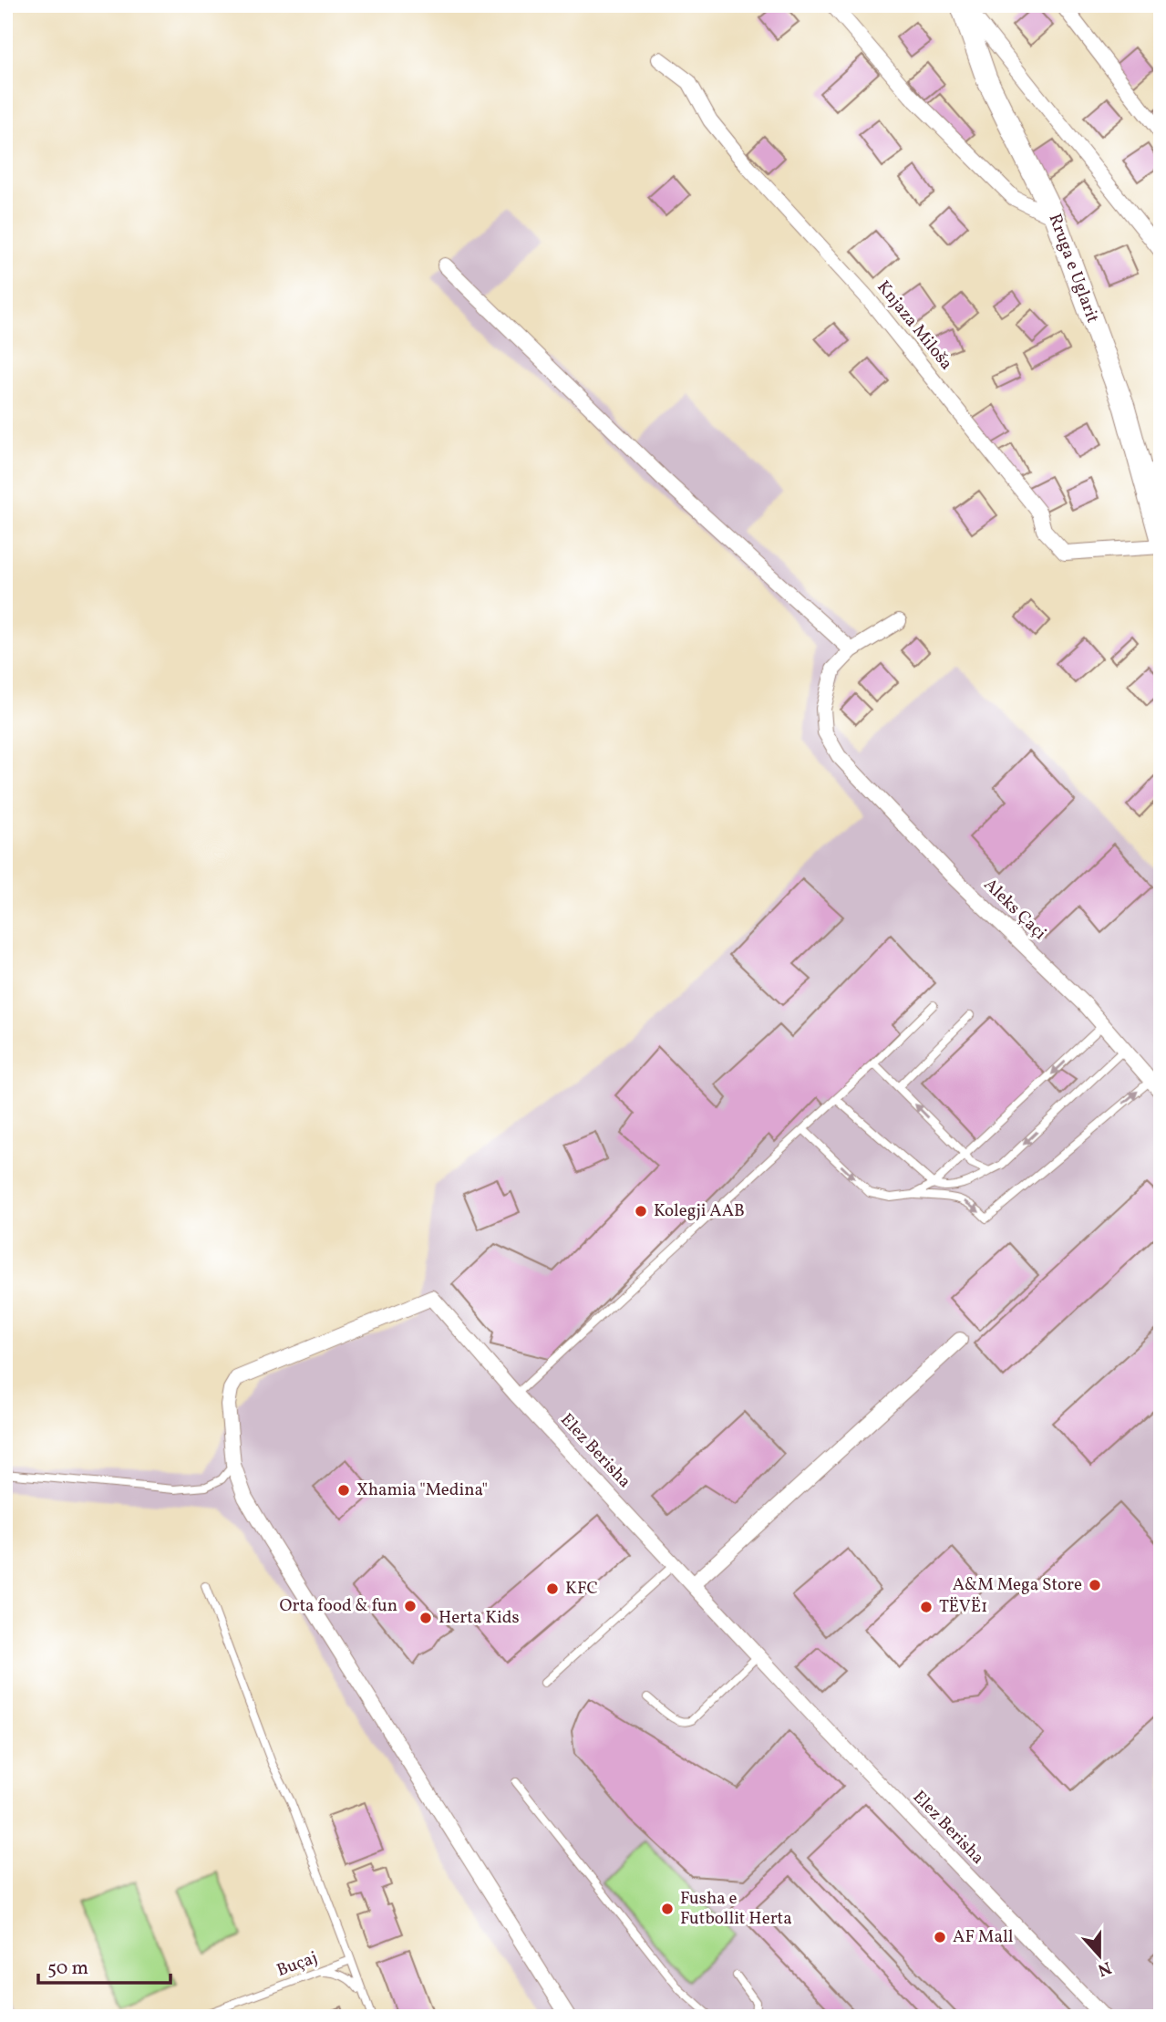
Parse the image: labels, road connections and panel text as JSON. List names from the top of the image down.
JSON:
{
  "streets": {
    "street": [
      "Rruga e Uglarit",
      "Knjaza Miloša",
      "Aleks Çaçi",
      "Elez Berisha"
    ],
    "lane": ["Buçaj"]
  },
  "crossings": [
    ["Rruga e Uglarit", "Knjaza Miloša"]
  ],
  "places": [
    "Kolegji AAB",
    "Xhamia \"Medina\"",
    "A&M Mega Store",
    "KFC",
    "Orta food & fun",
    "TËVË1",
    "Herta Kids",
    "Fusha e Futbollit Herta",
    "AF Mall"
  ],
  "scale_bar": "50 m",
  "north": "bottom"
}
